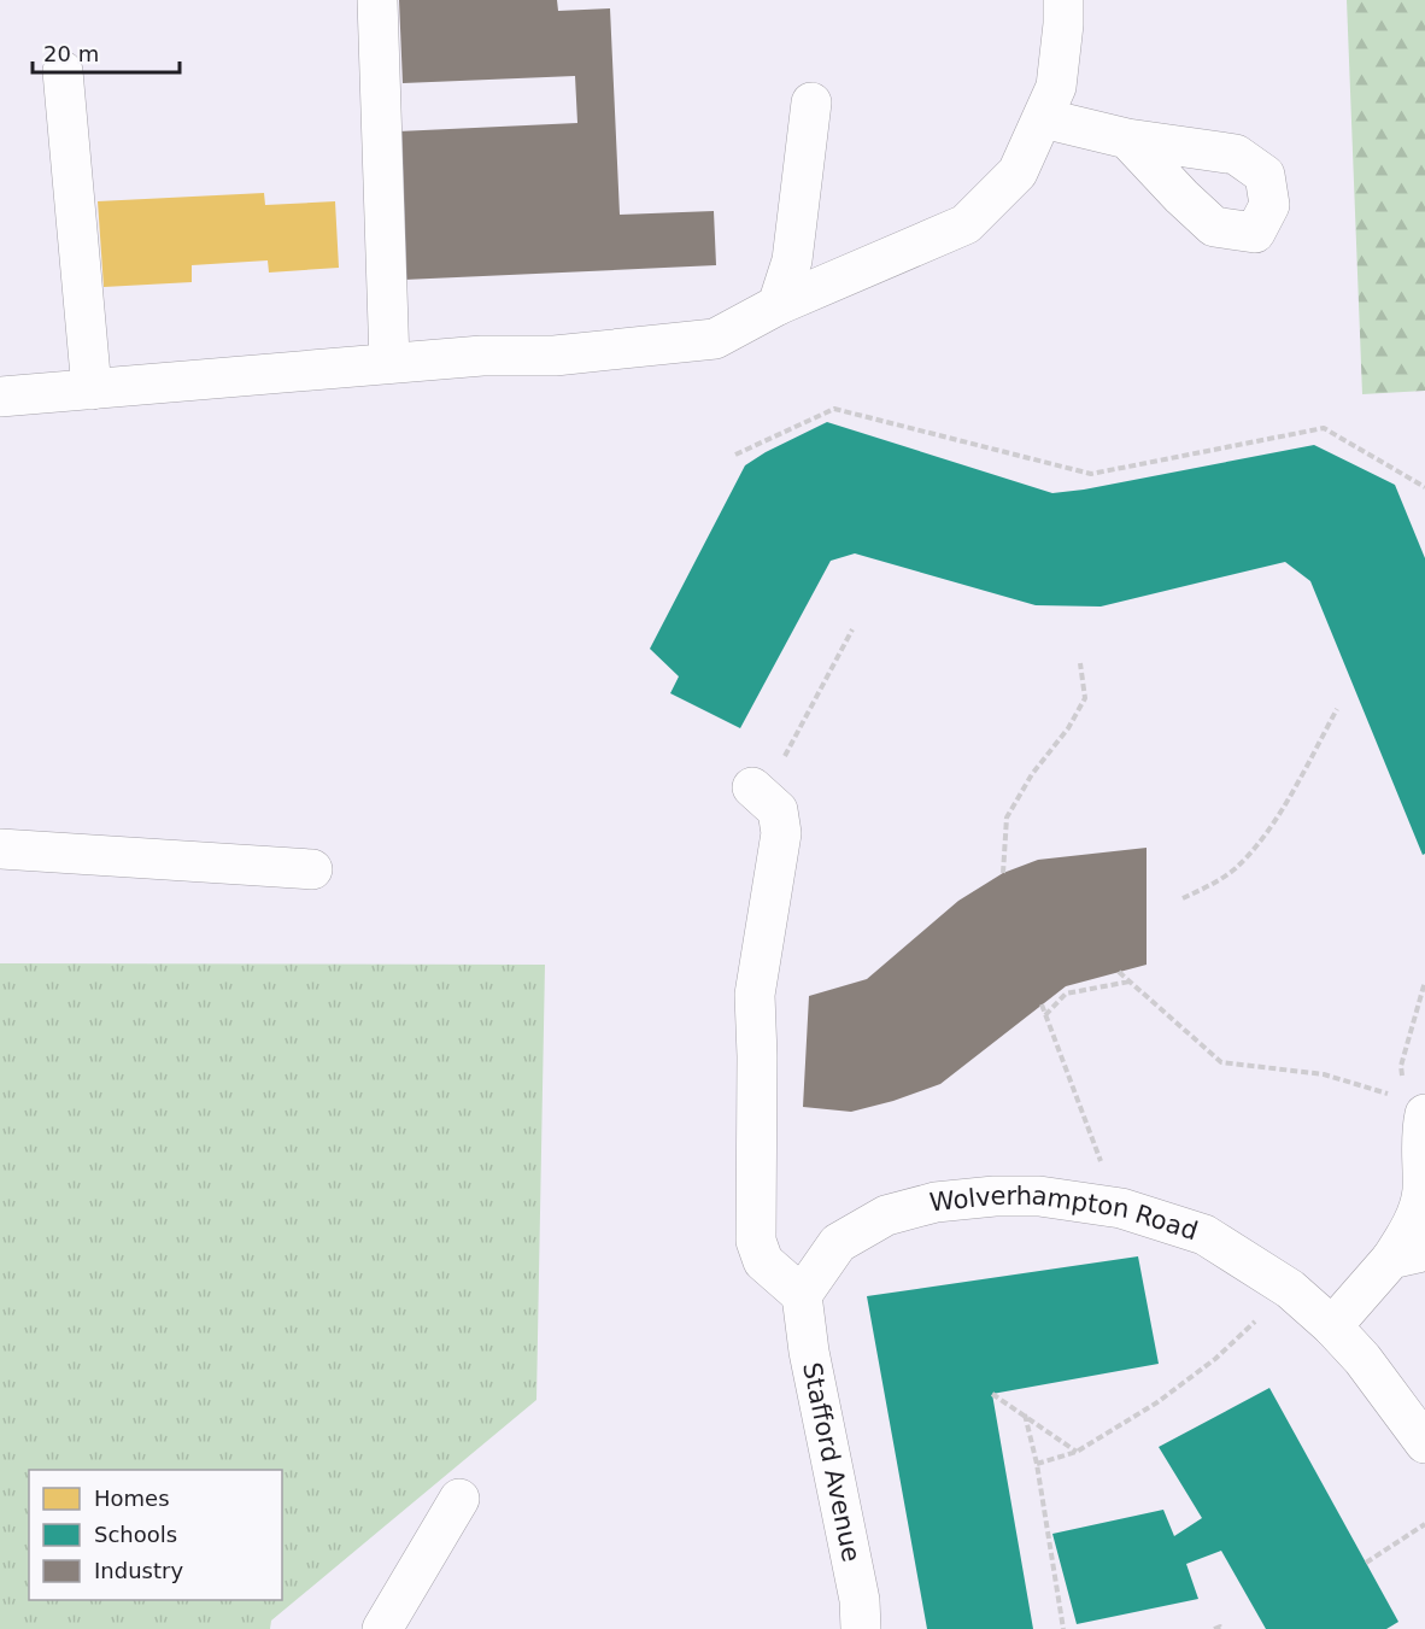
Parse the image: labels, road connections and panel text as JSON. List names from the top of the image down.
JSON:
{
  "streets": {
    "lane": ["Wolverhampton Road", "Stafford Avenue"]
  },
  "crossings": [
    ["Wolverhampton Road", "Stafford Avenue"]
  ],
  "legend": ["Homes", "Schools", "Industry"],
  "scale_bar": "20 m"
}
